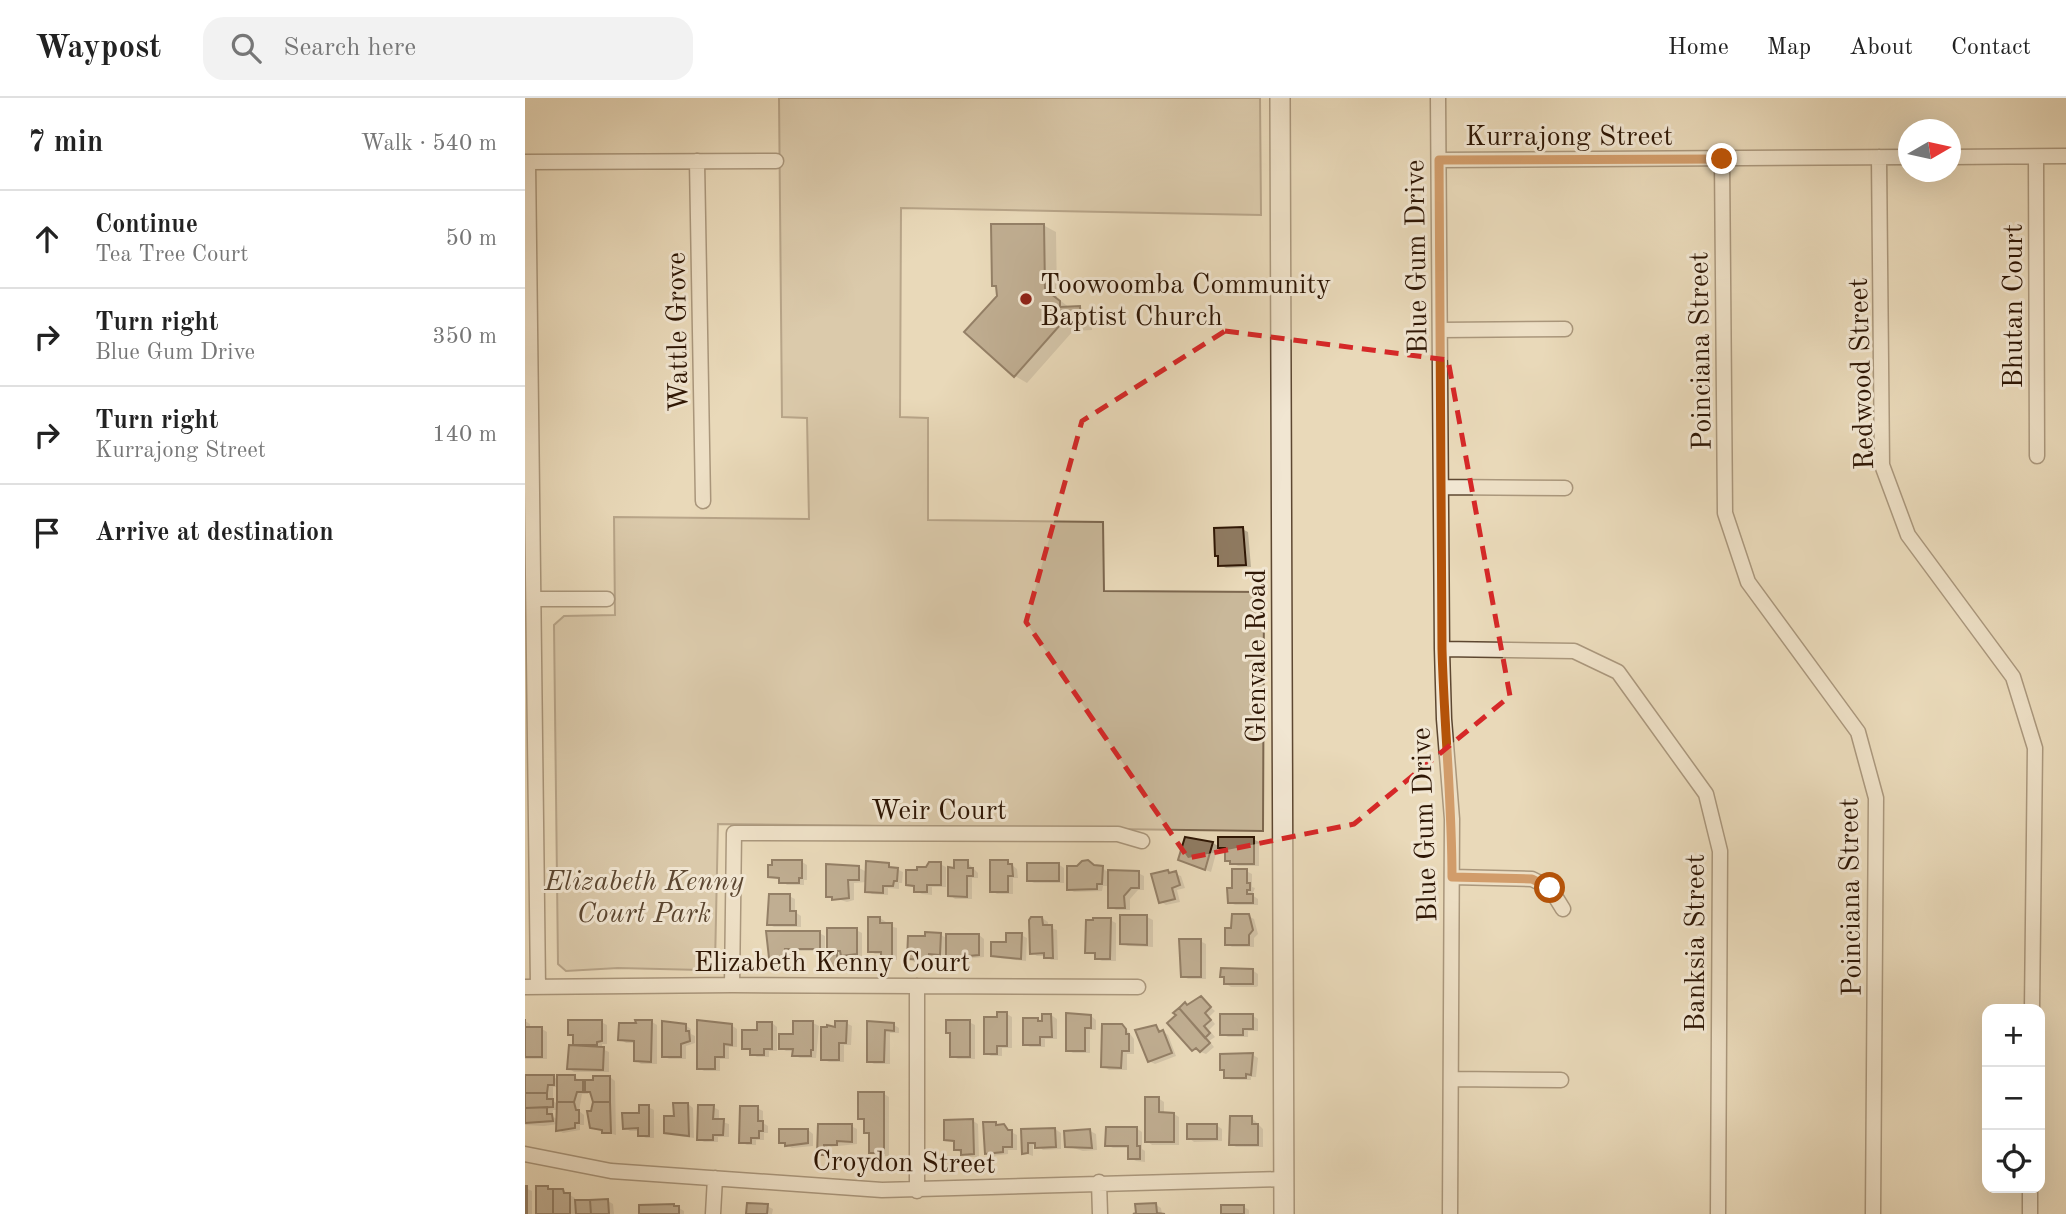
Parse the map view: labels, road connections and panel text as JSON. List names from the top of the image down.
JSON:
{
  "streets": {
    "street": [
      "Kurrajong Street",
      "Blue Gum Drive",
      "Bhutan Court",
      "Wattle Grove",
      "Poinciana Street",
      "Redwood Street",
      "Glenvale Road",
      "Weir Court",
      "Banksia Street",
      "Elizabeth Kenny Court",
      "Croydon Street"
    ]
  },
  "crossings": [
    ["Kurrajong Street", "Blue Gum Drive"],
    ["Kurrajong Street", "Poinciana Street"],
    ["Kurrajong Street", "Redwood Street"],
    ["Blue Gum Drive", "Banksia Street"],
    ["Glenvale Road", "Croydon Street"],
    ["Weir Court", "Elizabeth Kenny Court"]
  ],
  "parks": ["Elizabeth Kenny Court Park"],
  "places": ["Toowoomba Community Baptist Church"],
  "north": "right",
  "page": {
    "header": "Waypost",
    "search": "Search here",
    "nav": [
      "Home",
      "Map",
      "About",
      "Contact"
    ],
    "heading": ["7 min", "Walk · 540 m"],
    "list": [
      ["Continue", "Tea Tree Court", "50 m"],
      ["Turn right", "Blue Gum Drive", "350 m"],
      ["Turn right", "Kurrajong Street", "140 m"],
      "Arrive at destination"
    ],
    "map_buttons": ["+", "−"]
  }
}
